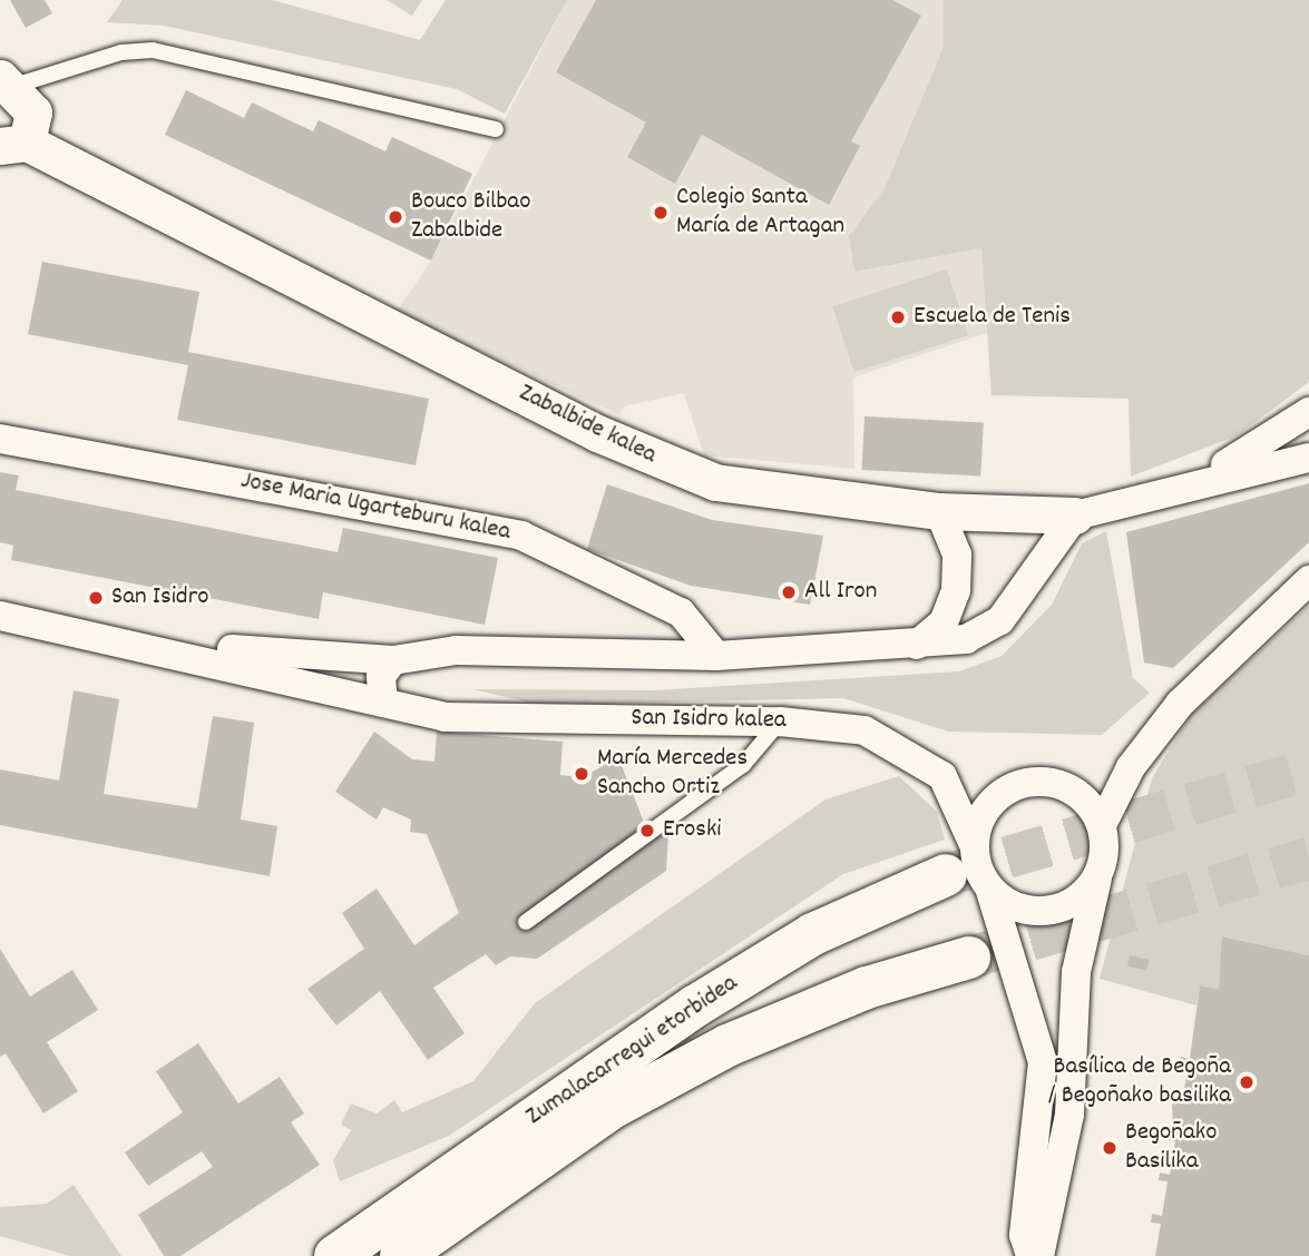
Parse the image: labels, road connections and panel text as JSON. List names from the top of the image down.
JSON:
{
  "streets": {
    "main road": ["Zumalacarregui etorbidea"],
    "street": ["Zabalbide kalea", "Jose Maria Ugarteburu kalea", "San Isidro kalea"]
  },
  "crossings": [
    ["Zabalbide kalea", "San Isidro kalea"],
    ["Jose Maria Ugarteburu kalea", "San Isidro kalea"],
    ["San Isidro kalea", "Zumalacarregui etorbidea"]
  ],
  "places": [
    "Colegio Santa María de Artagan",
    "Bouco Bilbao Zabalbide",
    "Escuela de Tenis",
    "All Iron",
    "San Isidro",
    "María Mercedes Sancho Ortiz",
    "Eroski",
    "Basílica de Begoña / Begoñako basilika",
    "Begoñako Basilika"
  ]
}
